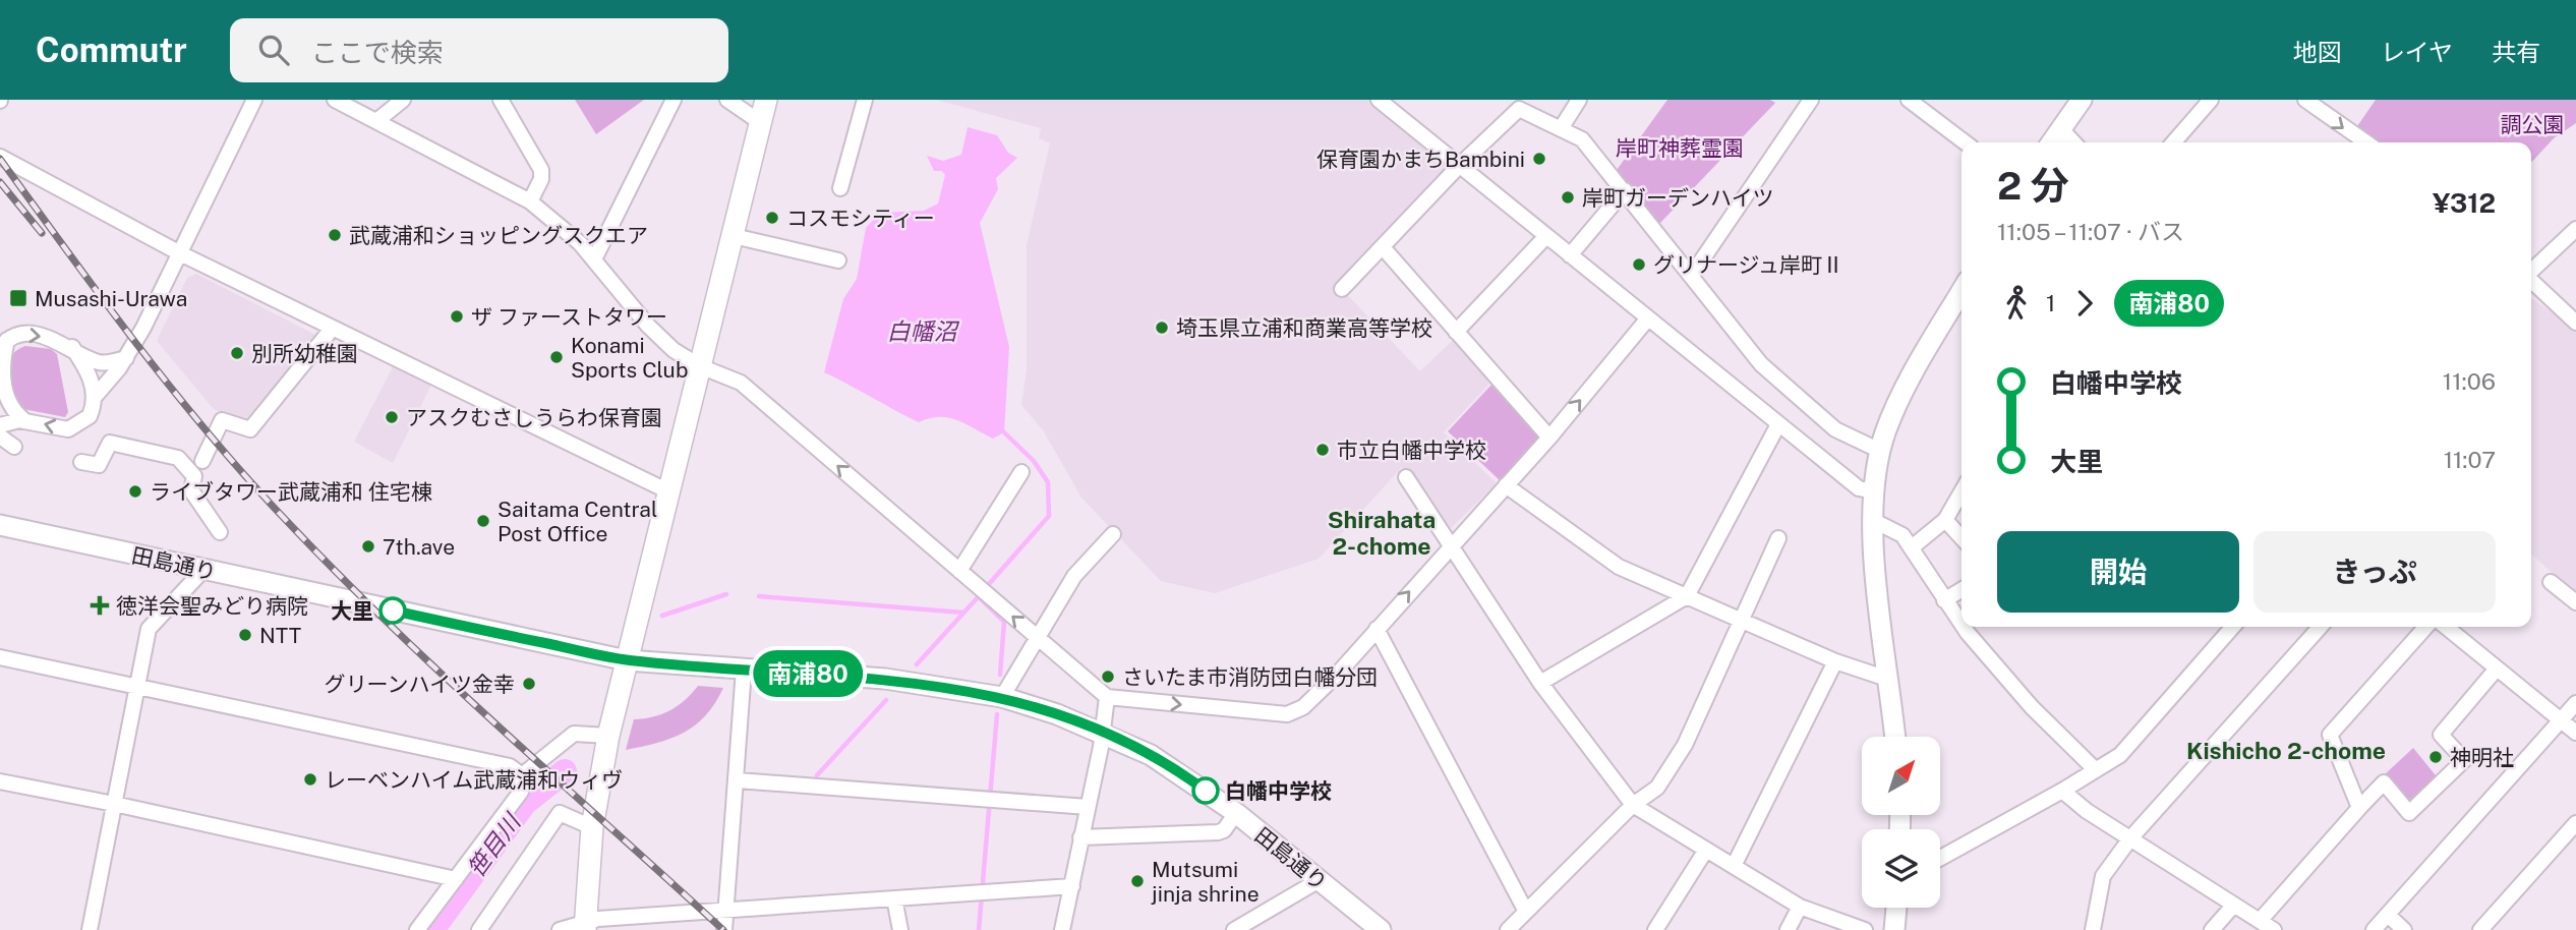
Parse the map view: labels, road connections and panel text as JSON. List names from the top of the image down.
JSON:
{
  "streets": {
    "main road": ["田島通り"]
  },
  "districts": ["Shirahata 2-chome", "Kishicho 2-chome"],
  "water": ["白幡沼", "笹目川"],
  "parks": ["調公園", "岸町神葬霊園"],
  "places": {
    "other": [
      "保育園かまちBambini",
      "岸町ガーデンハイツ",
      "コスモシティー",
      "武蔵浦和ショッピングスクエア",
      "グリナージュ岸町Ⅱ",
      "ザ ファーストタワー",
      "埼玉県立浦和商業高等学校",
      "別所幼稚園",
      "Konami Sports Club",
      "アスクむさしうらわ保育園",
      "市立白幡中学校",
      "ライブタワー武蔵浦和 住宅棟",
      "Saitama Central Post Office",
      "7th.ave",
      "大里",
      "NTT",
      "さいたま市消防団白幡分団",
      "グリーンハイツ金幸",
      "神明社",
      "レーベンハイム武蔵浦和ウィヴ",
      "白幡中学校",
      "Mutsumi jinja shrine"
    ],
    "transit": ["Musashi-Urawa"],
    "health": ["徳洋会聖みどり病院"]
  },
  "lines": ["bus line 南浦80"],
  "north": "top right",
  "page": {
    "header": "Commutr",
    "search": "ここで検索",
    "nav": ["地図", "レイヤ", "共有"],
    "on_map": "南浦80",
    "heading": ["2 分", "11:05 – 11:07 · バス", "¥312"],
    "legs": ["1", "南浦80"],
    "list": [
      {
        "name": "白幡中学校",
        "value": "11:06"
      },
      {
        "name": "大里",
        "value": "11:07"
      }
    ],
    "buttons": ["開始", "きっぷ"]
  }
}
